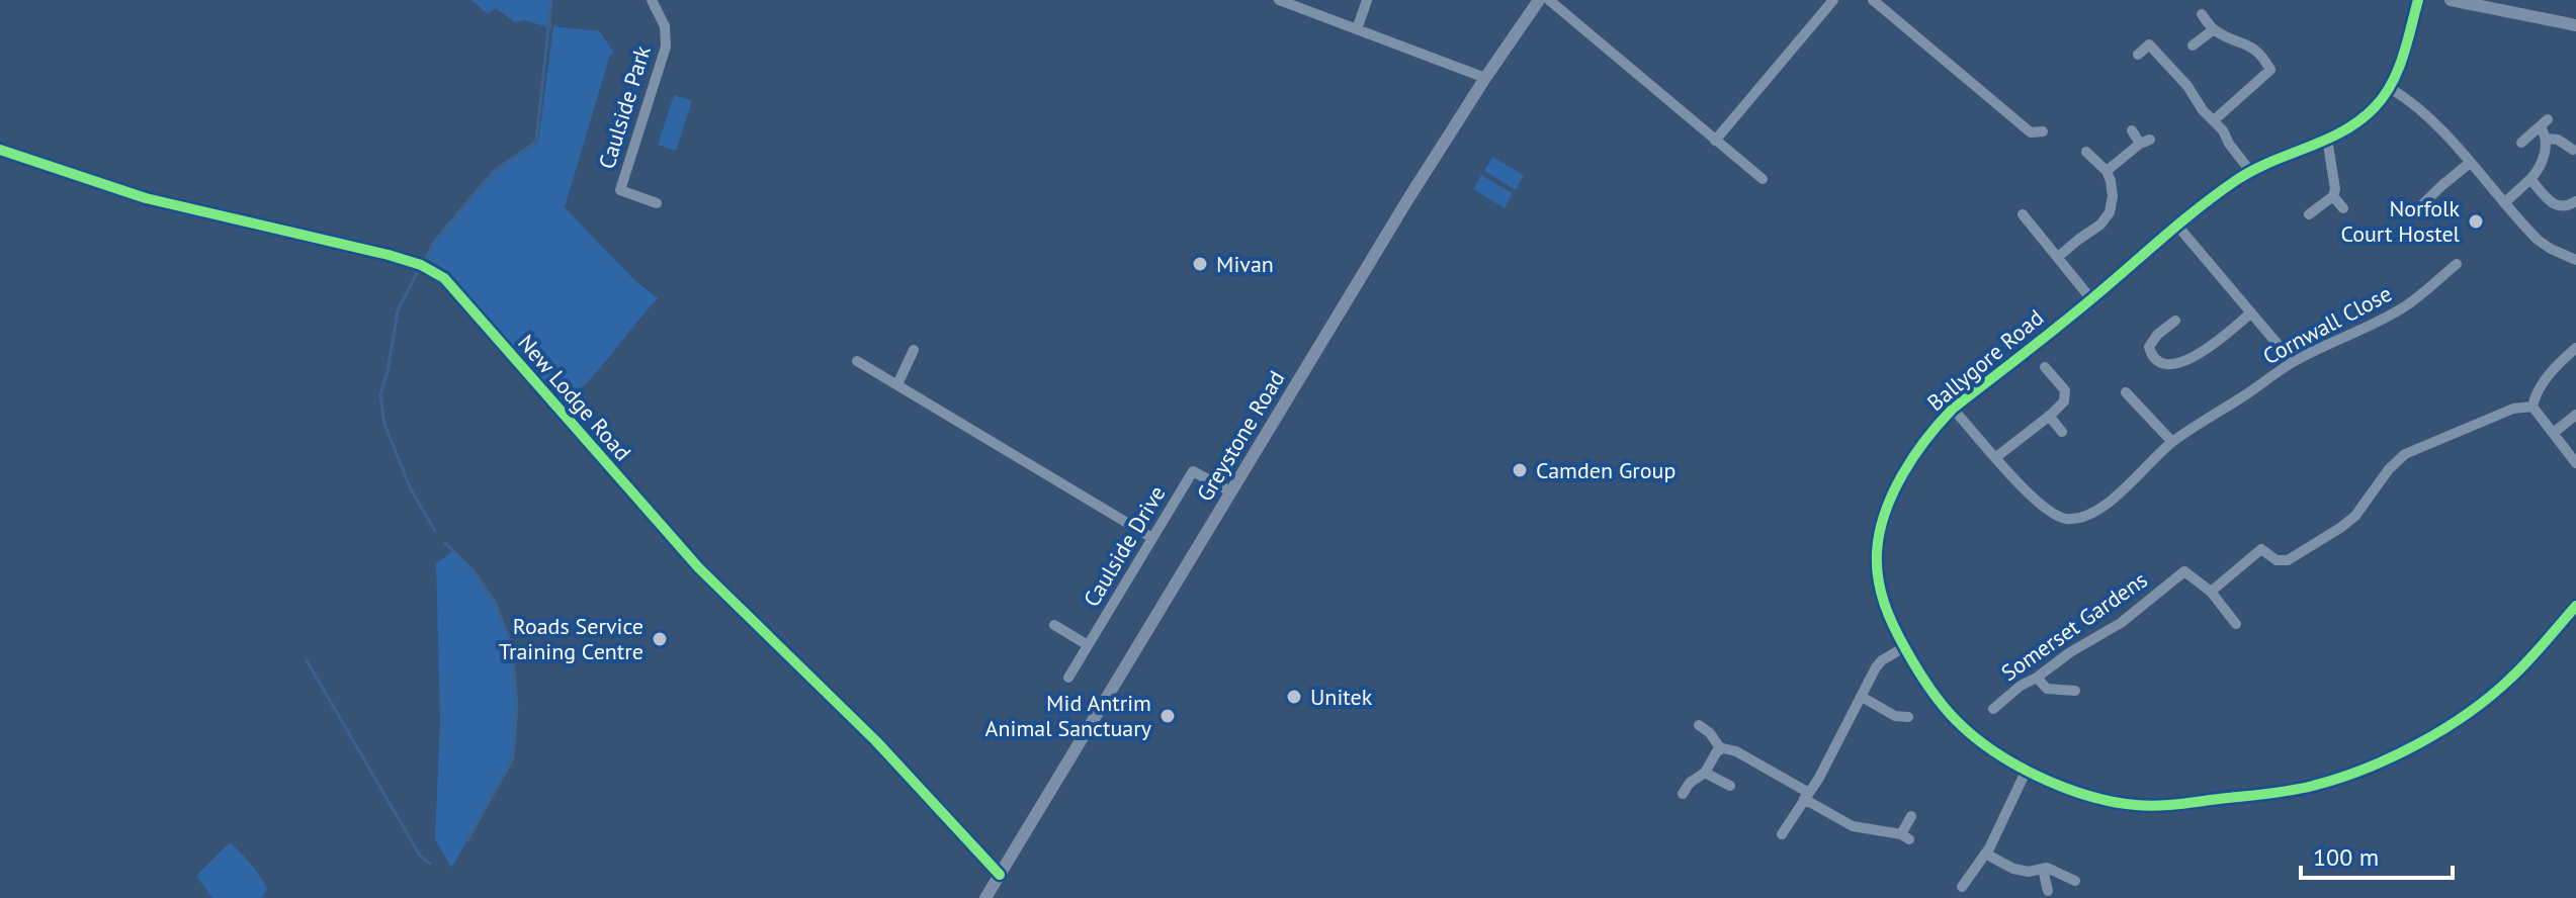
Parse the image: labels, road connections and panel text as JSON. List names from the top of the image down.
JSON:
{
  "streets": {
    "main road": ["Greystone Road"],
    "street": [
      "Caulside Park",
      "Cornwall Close",
      "Ballygore Road",
      "New Lodge Road",
      "Caulside Drive",
      "Somerset Gardens"
    ]
  },
  "crossings": [
    ["Cornwall Close", "Ballygore Road"],
    ["New Lodge Road", "Greystone Road"],
    ["Greystone Road", "Caulside Drive"]
  ],
  "places": [
    "Norfolk Court Hostel",
    "Mivan",
    "Camden Group",
    "Roads Service Training Centre",
    "Unitek",
    "Mid Antrim Animal Sanctuary"
  ],
  "scale_bar": "100 m"
}
